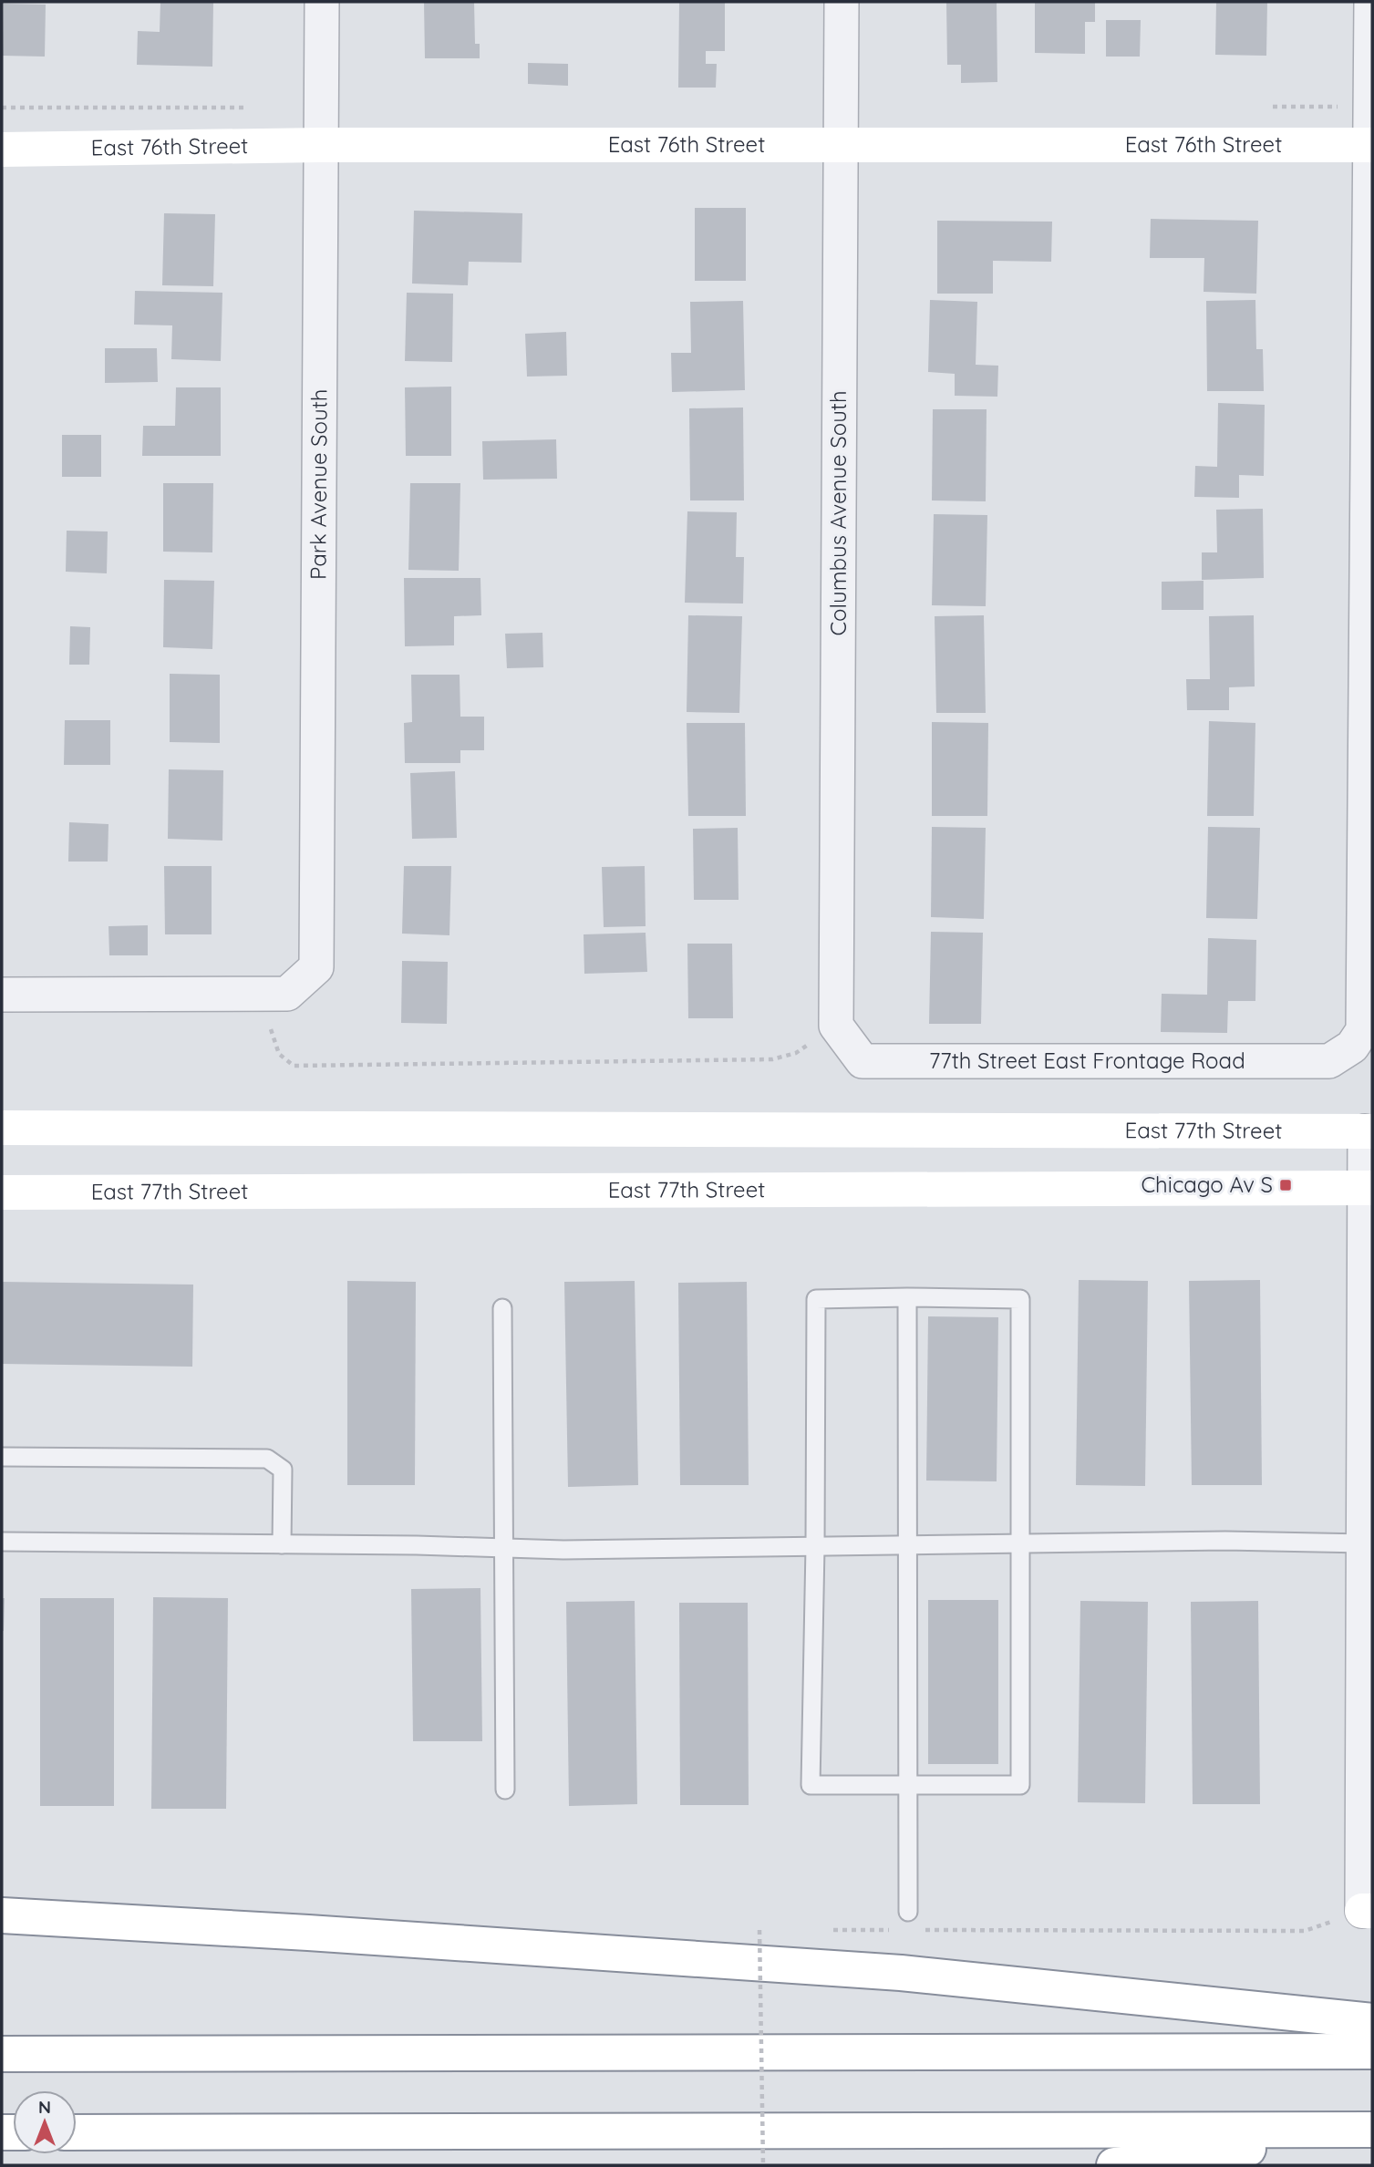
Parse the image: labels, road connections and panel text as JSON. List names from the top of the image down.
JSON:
{
  "streets": {
    "main road": ["East 76th Street", "East 77th Street"],
    "street": ["Park Avenue South", "Columbus Avenue South", "77th Street East Frontage Road"]
  },
  "crossings": [
    ["East 76th Street", "Park Avenue South"],
    ["East 76th Street", "Columbus Avenue South"],
    ["Columbus Avenue South", "77th Street East Frontage Road"]
  ],
  "places": {
    "transit": ["Chicago Av S"]
  },
  "north": "top"
}
